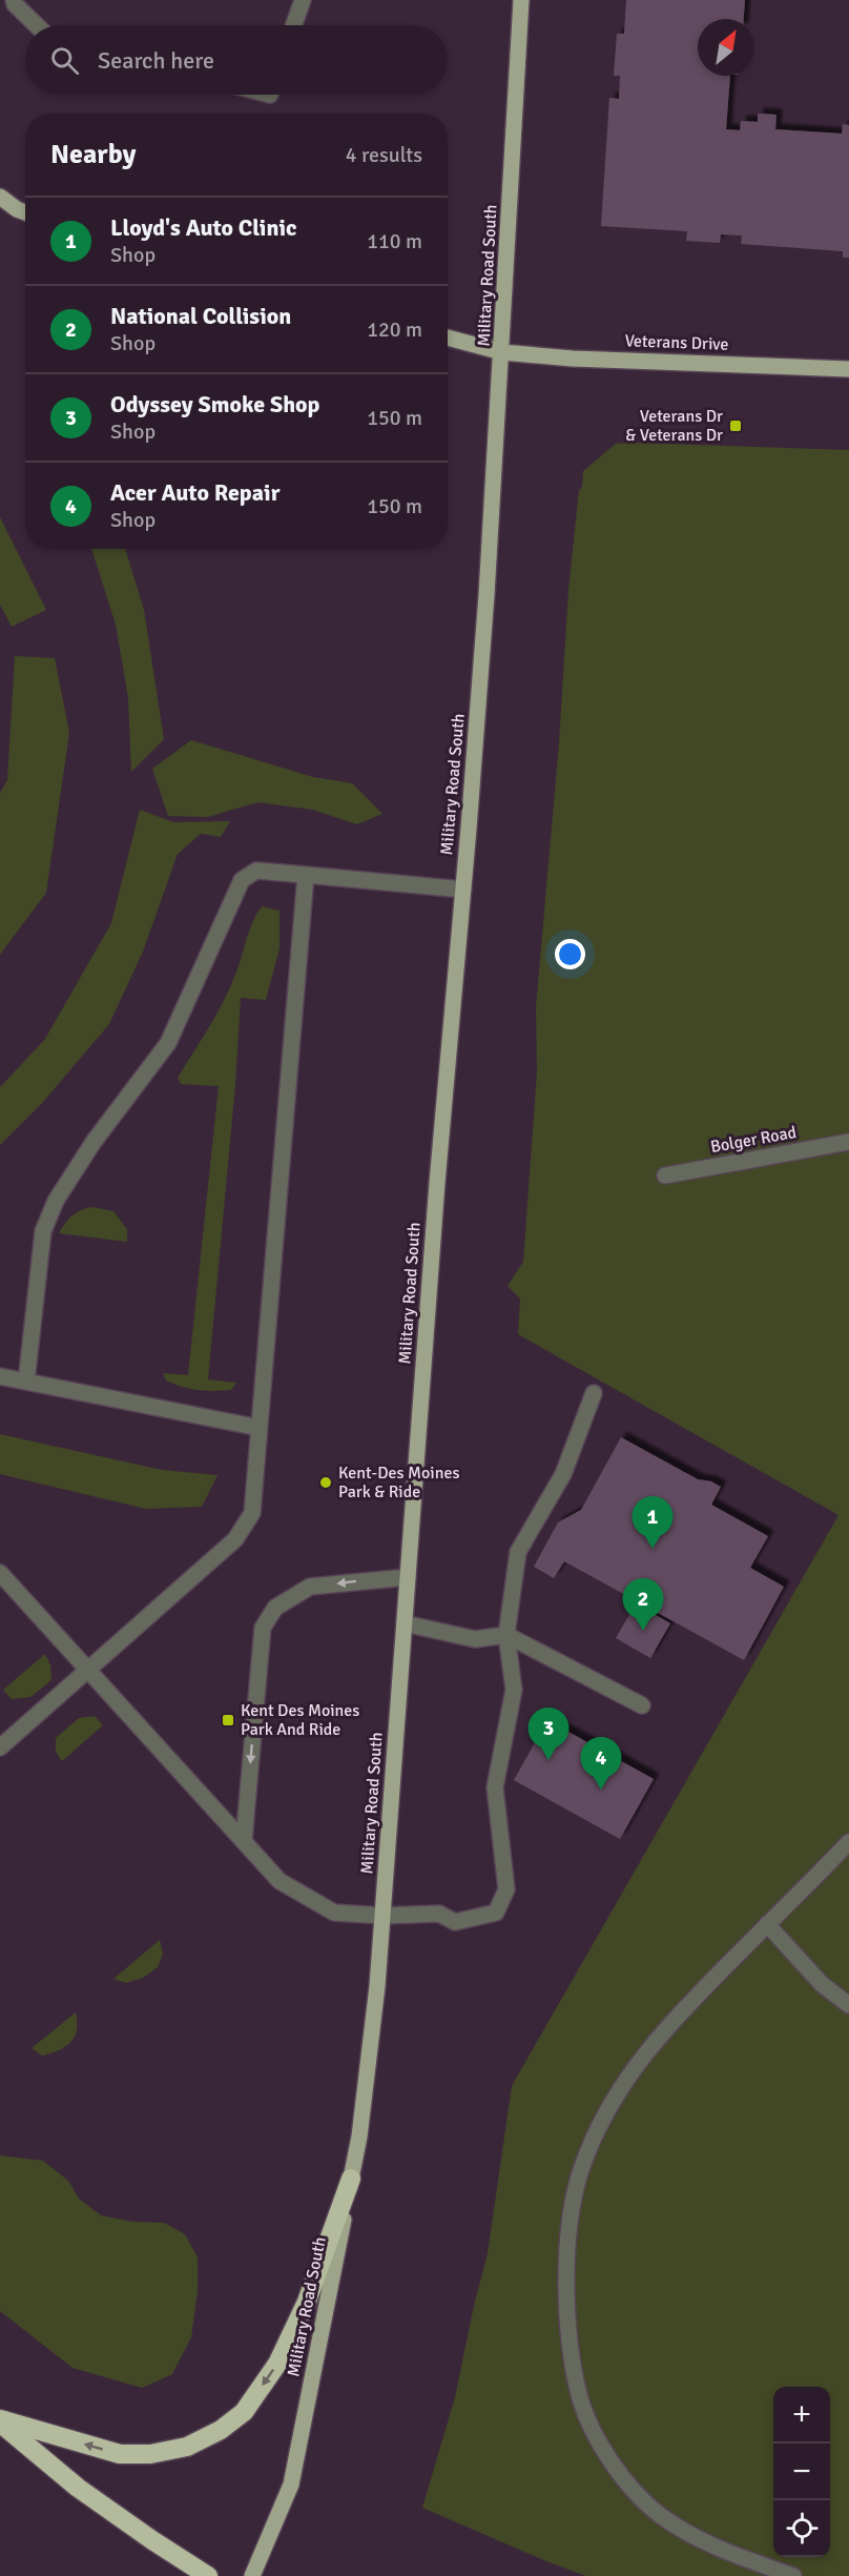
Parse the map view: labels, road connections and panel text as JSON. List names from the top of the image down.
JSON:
{
  "streets": {
    "main road": ["Military Road South", "Veterans Drive"],
    "lane": ["Bolger Road"]
  },
  "crossings": [
    ["Military Road South", "Veterans Drive"]
  ],
  "places": {
    "transit": ["Veterans Dr & Veterans Dr", "Kent Des Moines Park And Ride"],
    "other": ["Kent-Des Moines Park & Ride"]
  },
  "north": "top right",
  "page": {
    "search": "Search here",
    "heading": ["Nearby", "4 results"],
    "list": [
      {
        "mark": "1",
        "name": "Lloyd's Auto Clinic",
        "note": "Shop",
        "value": "110 m"
      },
      {
        "mark": "2",
        "name": "National Collision",
        "note": "Shop",
        "value": "120 m"
      },
      {
        "mark": "3",
        "name": "Odyssey Smoke Shop",
        "note": "Shop",
        "value": "150 m"
      },
      {
        "mark": "4",
        "name": "Acer Auto Repair",
        "note": "Shop",
        "value": "150 m"
      }
    ],
    "pins": [
      "1",
      "2",
      "3",
      "4"
    ],
    "map_buttons": ["+", "−"]
  }
}
